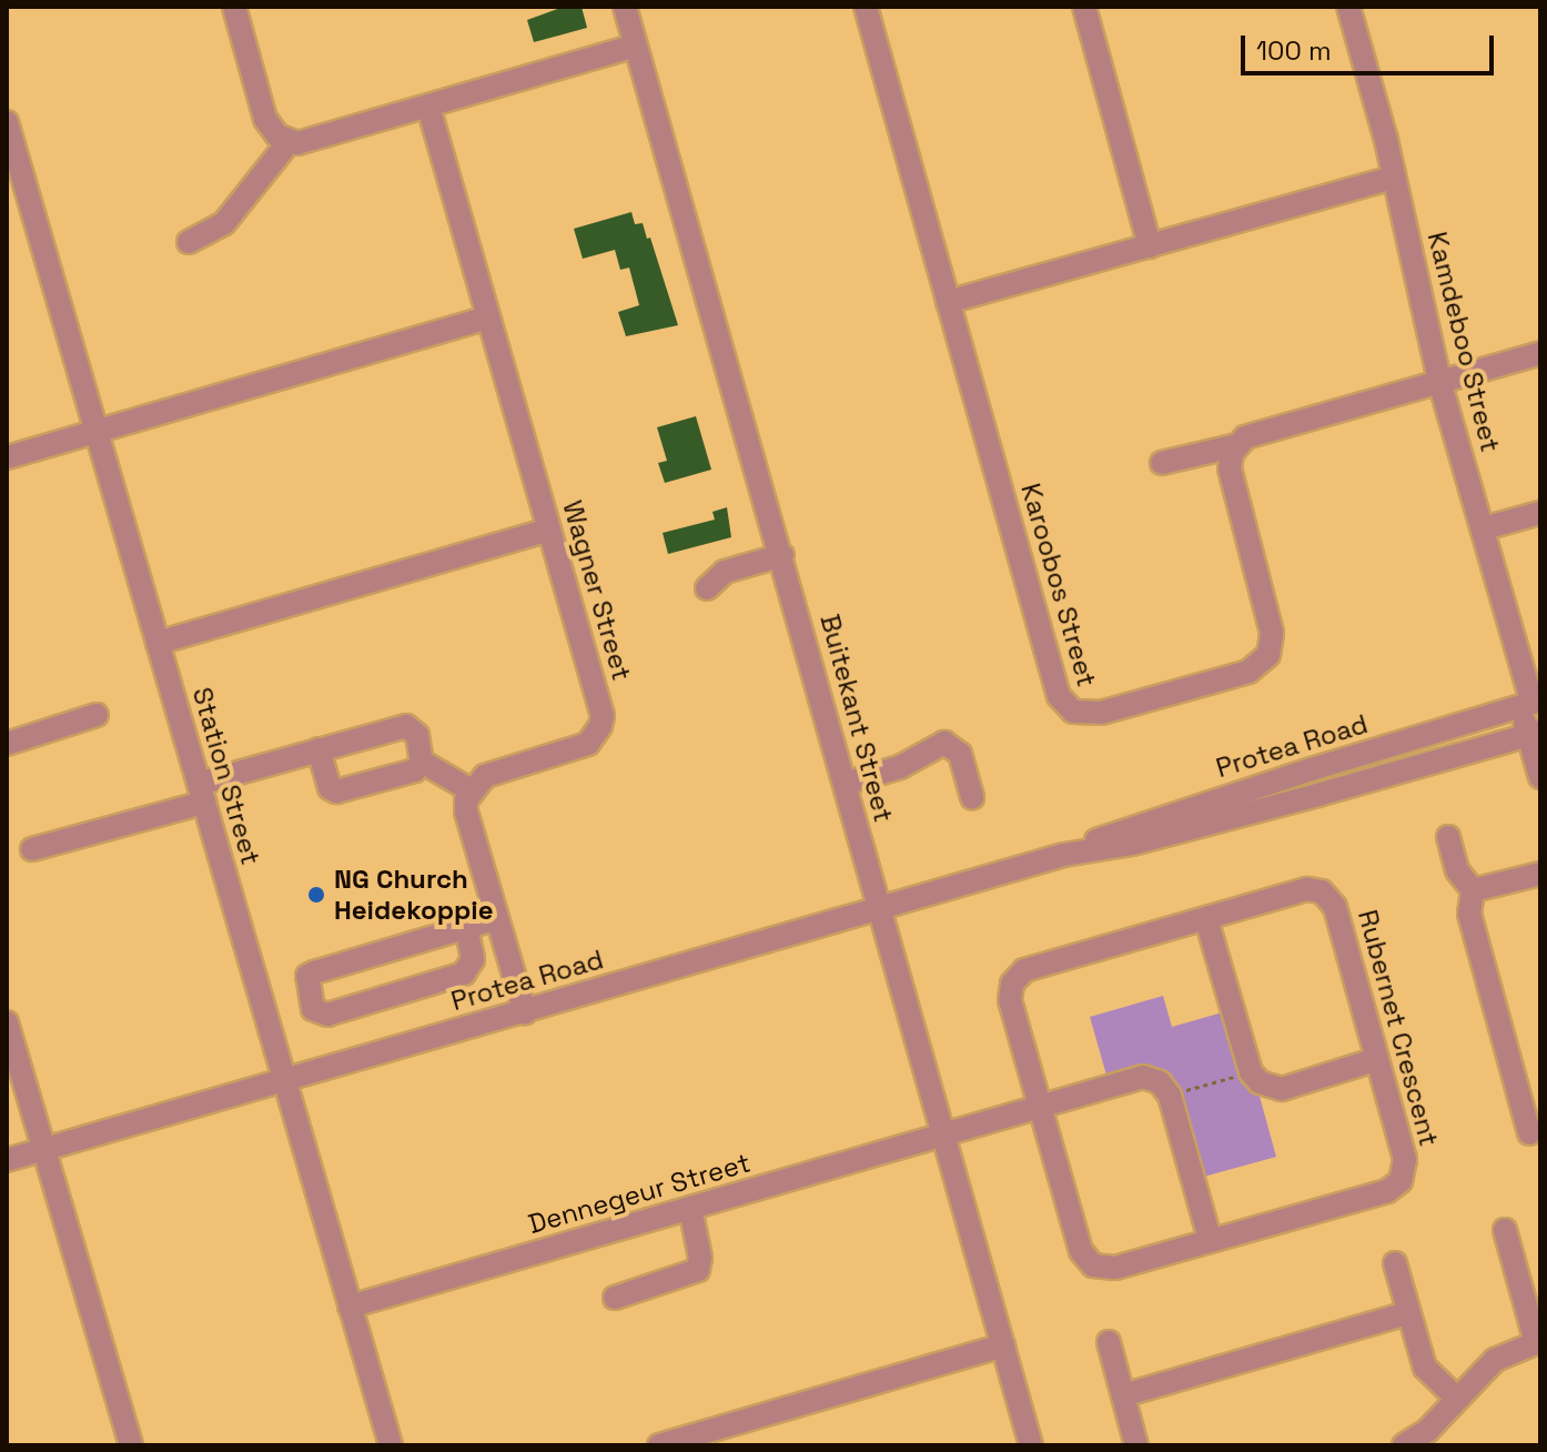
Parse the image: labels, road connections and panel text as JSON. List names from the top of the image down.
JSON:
{
  "streets": {
    "street": [
      "Kamdeboo Street",
      "Karoobos Street",
      "Wagner Street",
      "Buitekant Street",
      "Protea Road",
      "Station Street",
      "Rubernet Crescent",
      "Dennegeur Street"
    ]
  },
  "crossings": [
    ["Kamdeboo Street", "Protea Road"],
    ["Buitekant Street", "Protea Road"],
    ["Buitekant Street", "Dennegeur Street"],
    ["Protea Road", "Station Street"],
    ["Station Street", "Dennegeur Street"],
    ["Rubernet Crescent", "Dennegeur Street"]
  ],
  "places": ["NG Church Heidekoppie"],
  "scale_bar": "100 m"
}
